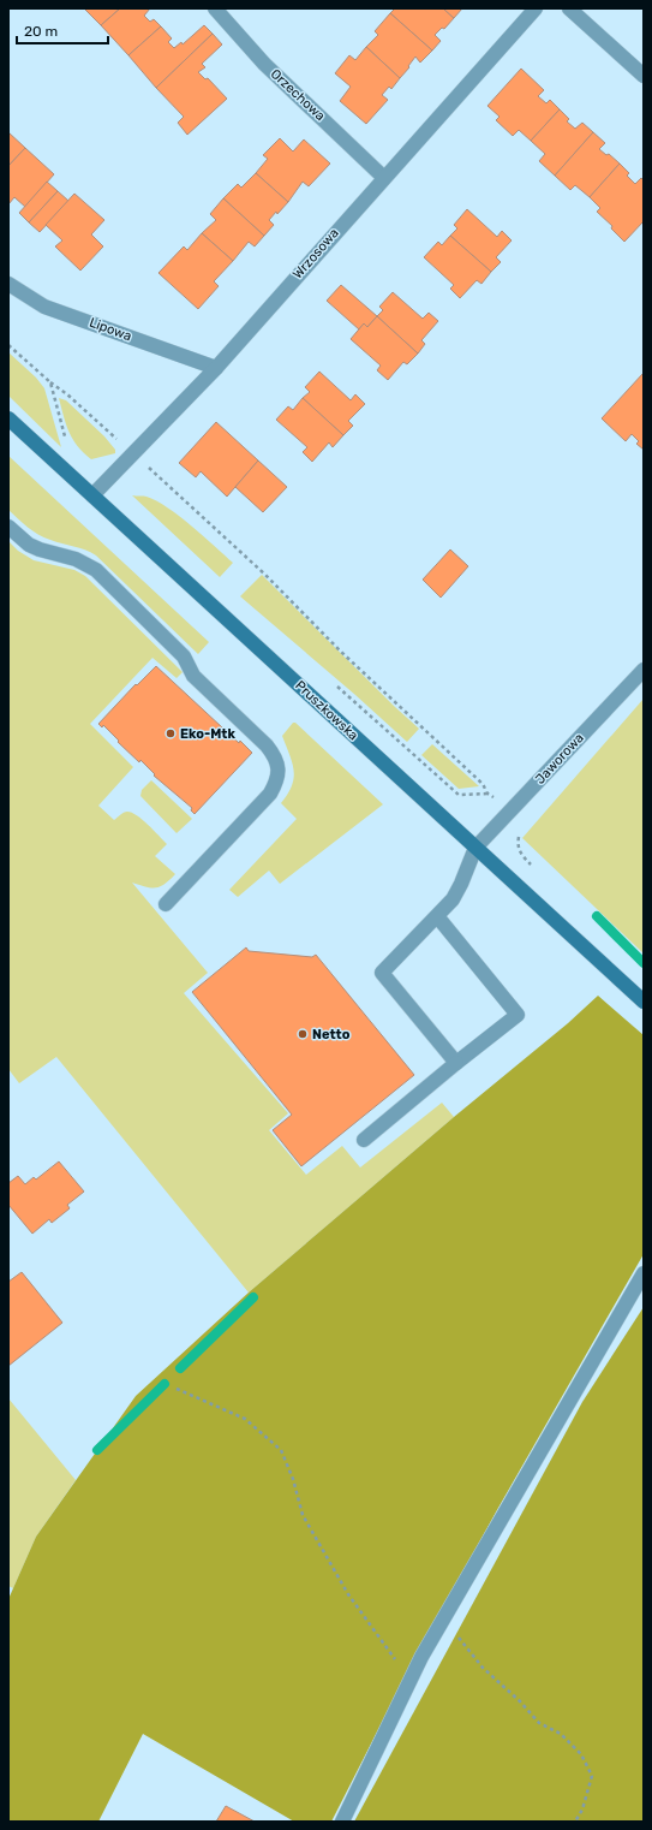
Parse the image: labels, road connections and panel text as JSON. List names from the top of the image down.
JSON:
{
  "streets": {
    "street": [
      "Orzechowa",
      "Wrzosowa",
      "Lipowa",
      "Pruszkowska",
      "Jaworowa"
    ]
  },
  "crossings": [
    ["Orzechowa", "Wrzosowa"],
    ["Wrzosowa", "Lipowa"],
    ["Wrzosowa", "Pruszkowska"],
    ["Pruszkowska", "Jaworowa"]
  ],
  "places": ["Eko-Mtk", "Netto"],
  "scale_bar": "20 m"
}
